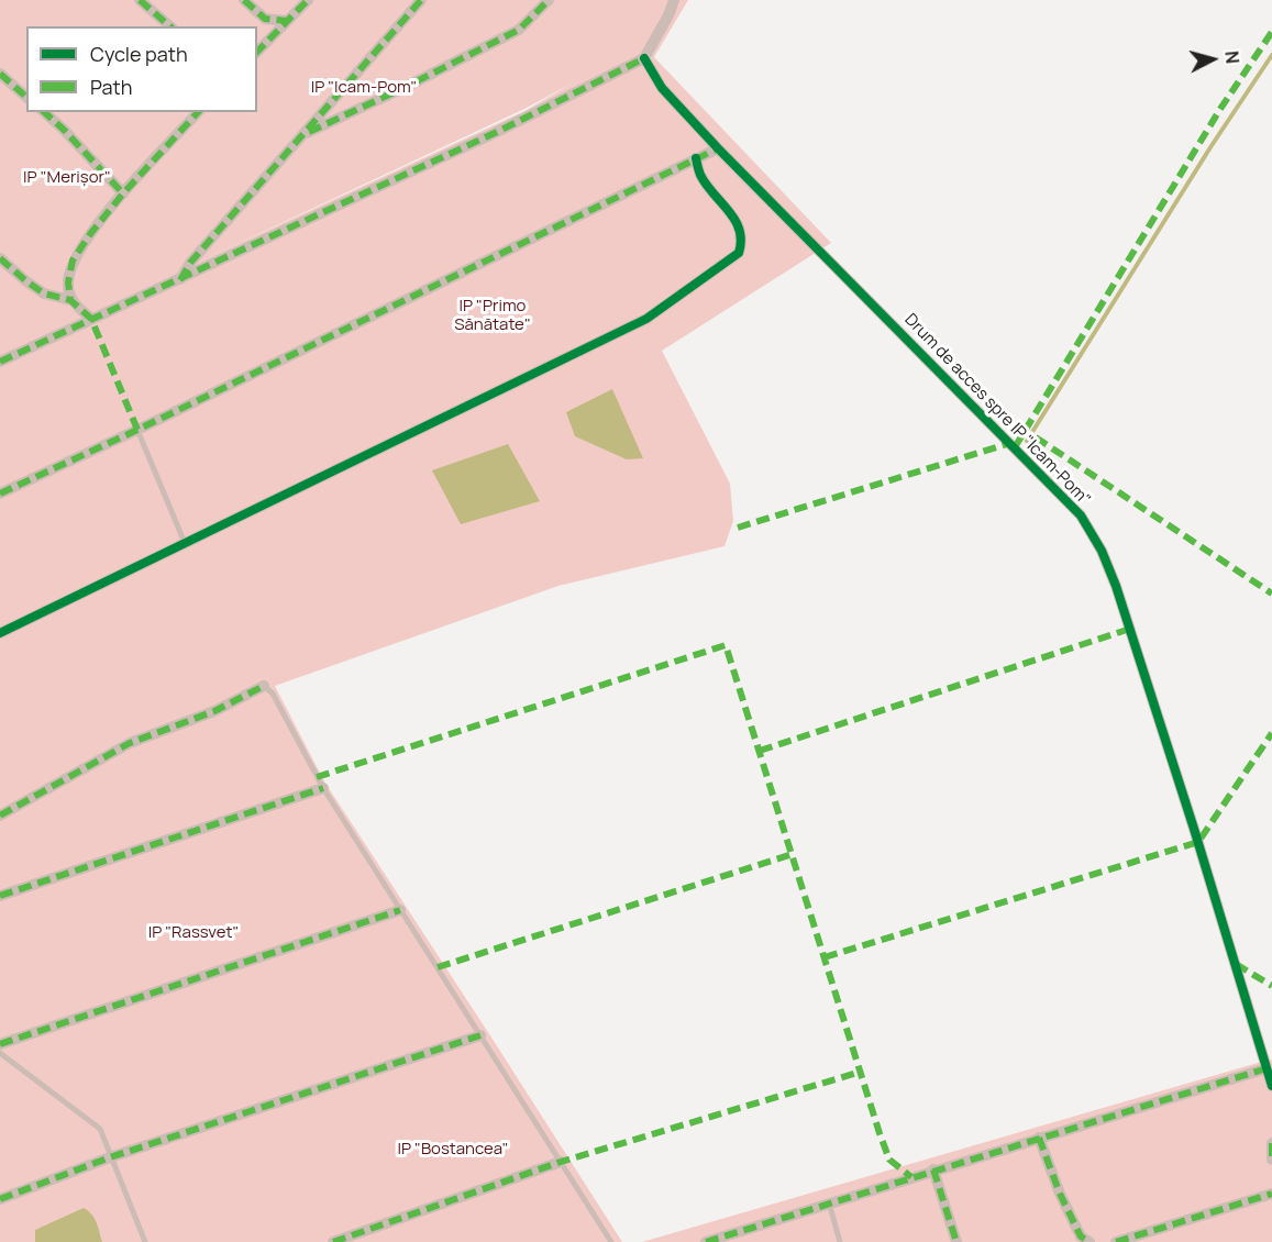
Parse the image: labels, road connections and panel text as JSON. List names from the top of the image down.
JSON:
{
  "streets": {
    "street": ["Drum de acces spre IP \"Icam-Pom\""]
  },
  "parks": [
    "IP \"Icam-Pom\"",
    "IP \"Merișor\"",
    "IP \"Primo Sănătate\"",
    "IP \"Rassvet\"",
    "IP \"Bostancea\""
  ],
  "legend": ["Cycle path", "Path"],
  "north": "right"
}
